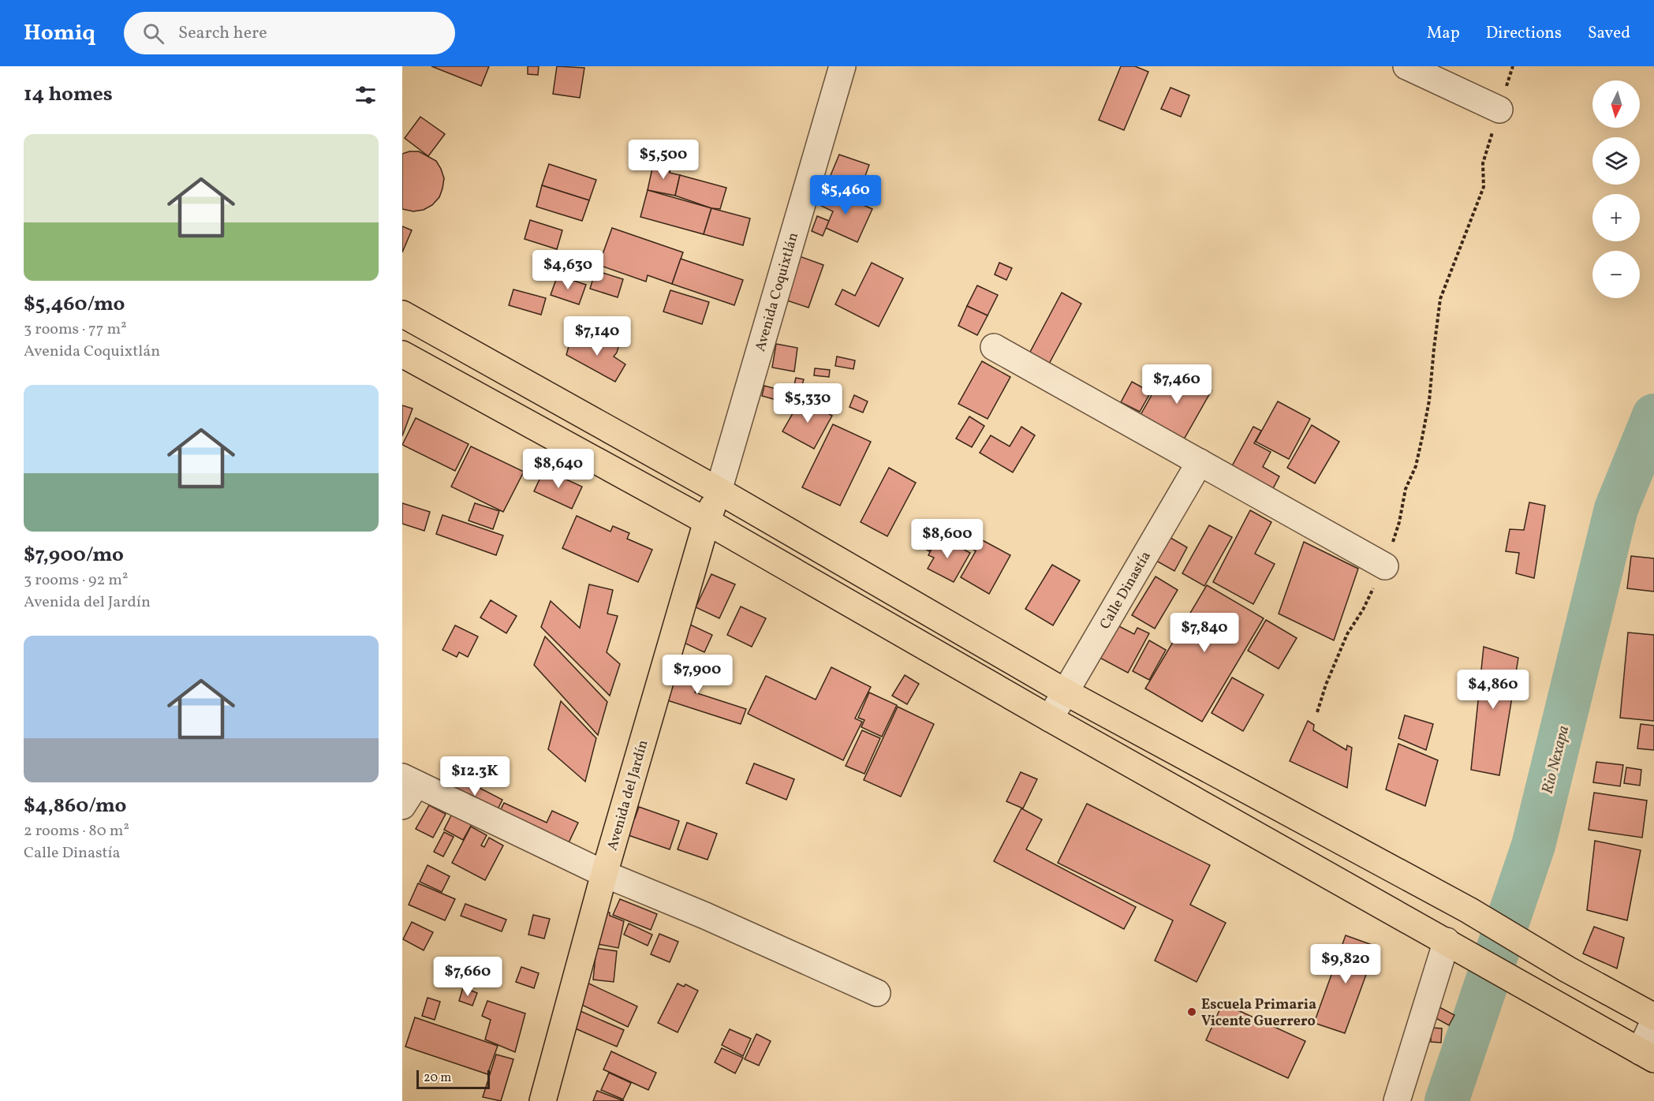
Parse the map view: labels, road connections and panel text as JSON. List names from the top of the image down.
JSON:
{
  "streets": {
    "main road": ["Avenida del Jardín"],
    "street": ["Avenida Coquixtlán", "Calle Dinastía"]
  },
  "crossings": [
    ["Avenida Coquixtlán", "Avenida del Jardín"]
  ],
  "water": ["Rio Nexapa"],
  "places": ["Escuela Primaria Vicente Guerrero"],
  "scale_bar": "20 m",
  "north": "bottom",
  "page": {
    "header": "Homiq",
    "search": "Search here",
    "nav": ["Map", "Directions", "Saved"],
    "heading": "14 homes",
    "map_buttons": ["+", "−"],
    "list": [
      {
        "name": "$5,460/mo",
        "note": "3 rooms · 77 m² · Avenida Coquixtlán"
      },
      {
        "name": "$7,900/mo",
        "note": "3 rooms · 92 m² · Avenida del Jardín"
      },
      {
        "name": "$4,860/mo",
        "note": "2 rooms · 80 m² · Calle Dinastía"
      }
    ],
    "price": [
      "$5,500",
      "$5,460",
      "$4,630",
      "$7,140",
      "$7,460",
      "$5,330",
      "$8,640",
      "$8,600",
      "$7,840",
      "$7,900",
      "$4,860",
      "$12.3K",
      "$9,820",
      "$7,660"
    ],
    "scale": "20 m"
  }
}
